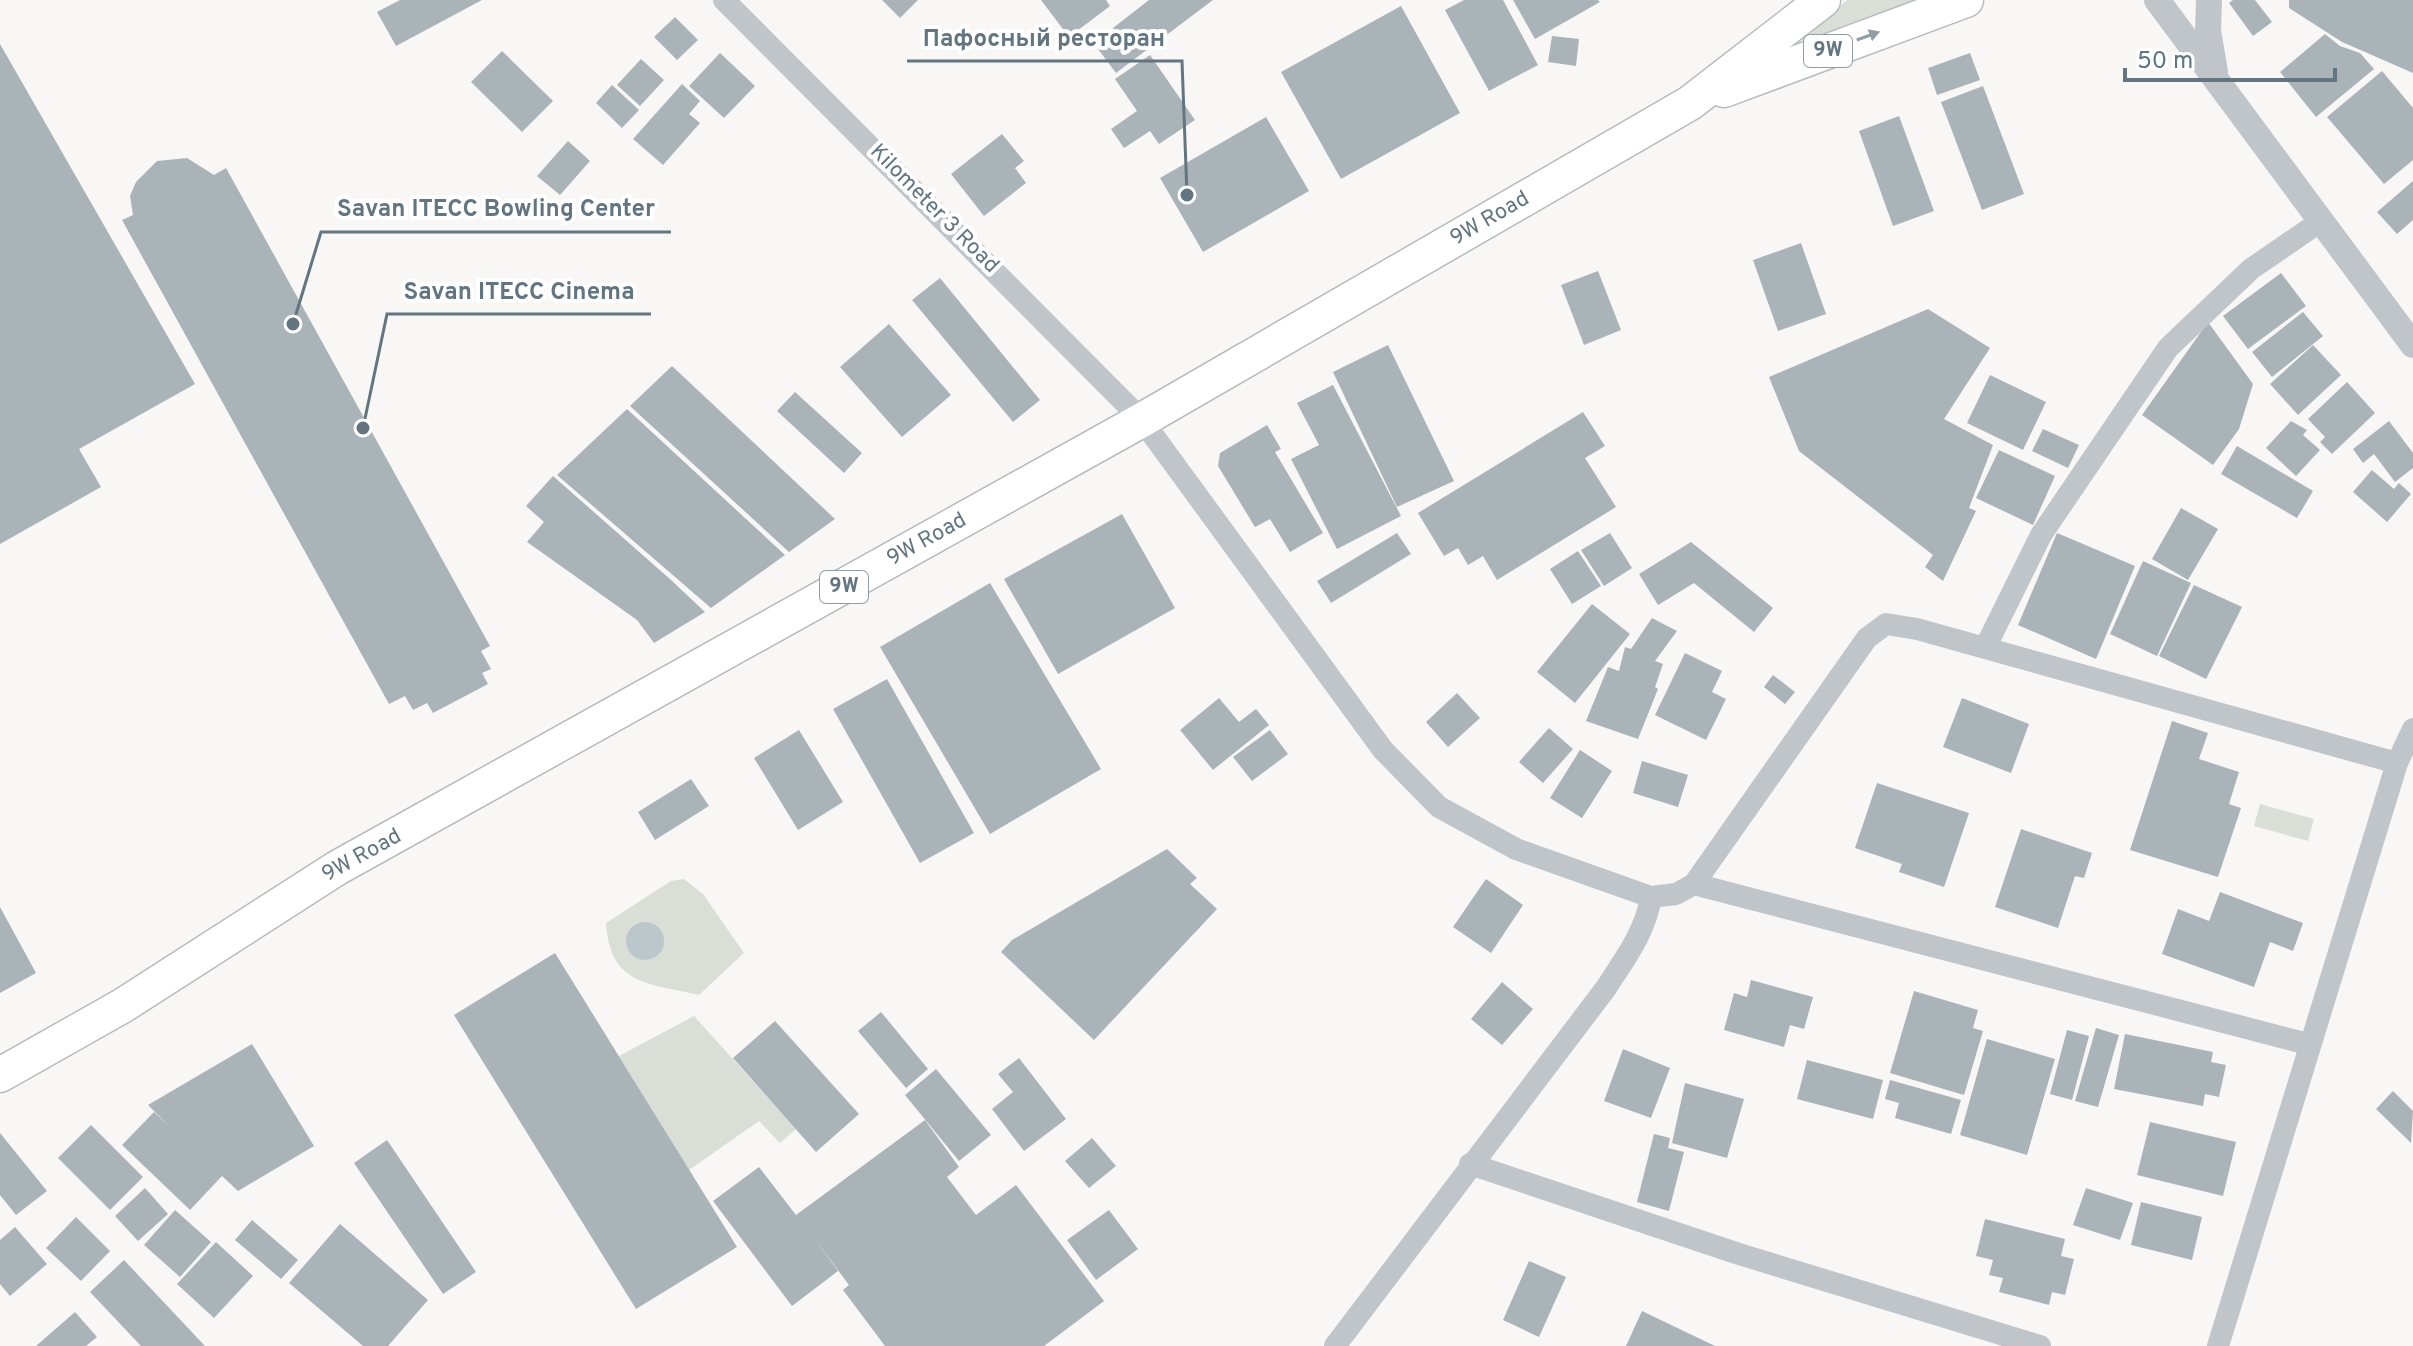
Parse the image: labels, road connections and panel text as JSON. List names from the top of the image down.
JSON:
{
  "streets": {
    "main road": ["9W", "9W Road"],
    "street": ["Kilometer 3 Road"]
  },
  "crossings": [
    ["Kilometer 3 Road", "9W Road"]
  ],
  "places": ["Пафосный ресторан", "Savan ITECC Bowling Center", "Savan ITECC Cinema"],
  "scale_bar": "50 m"
}
